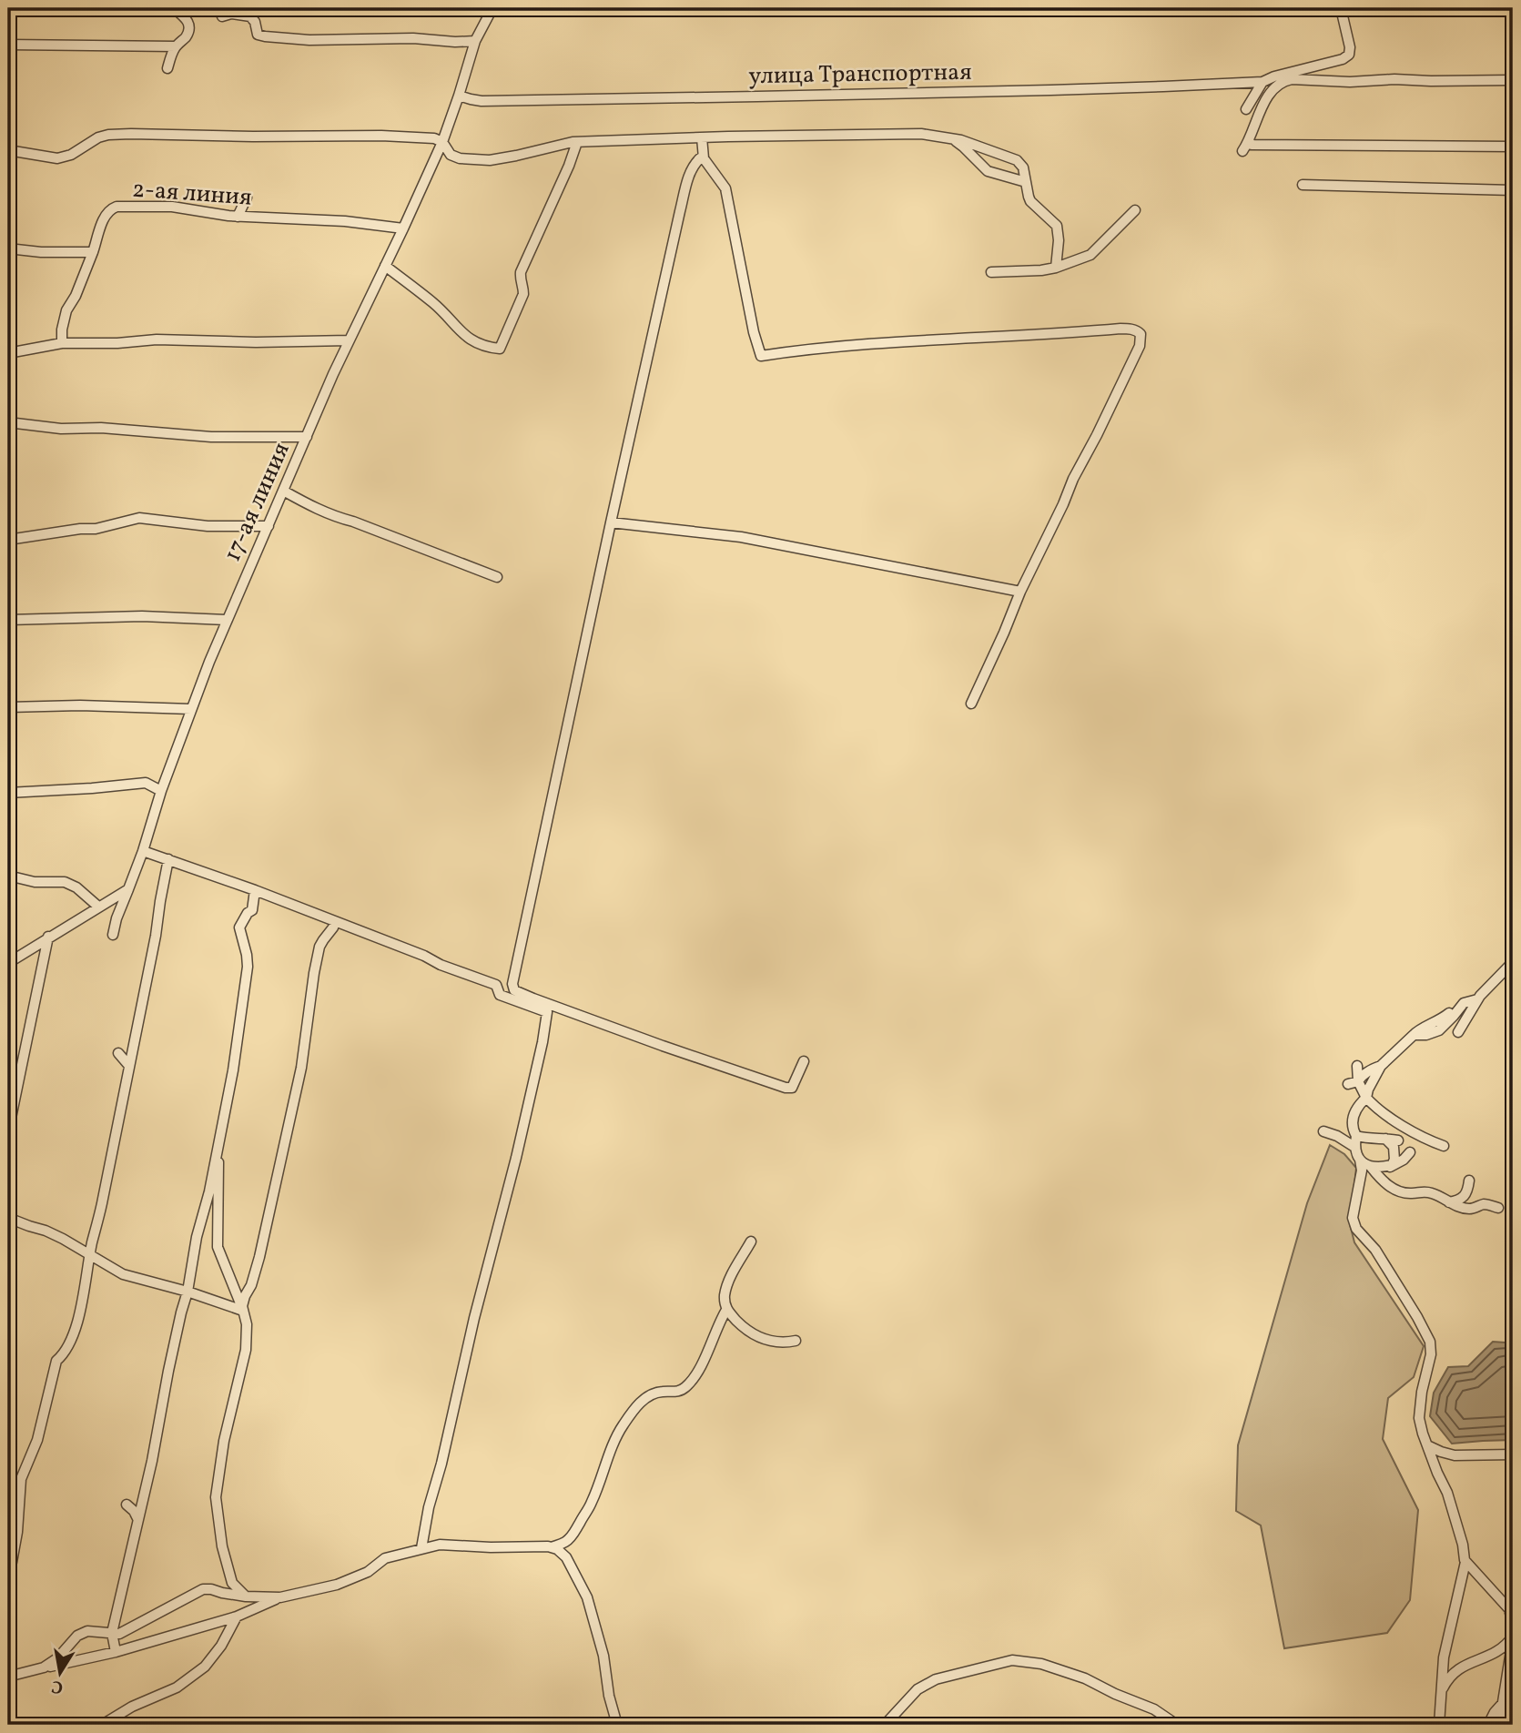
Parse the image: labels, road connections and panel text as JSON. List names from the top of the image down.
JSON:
{
  "streets": {
    "street": ["улица Транспортная", "2-ая линия", "17-ая линия"]
  },
  "crossings": [
    ["улица Транспортная", "17-ая линия"],
    ["2-ая линия", "17-ая линия"]
  ],
  "north": "bottom"
}
